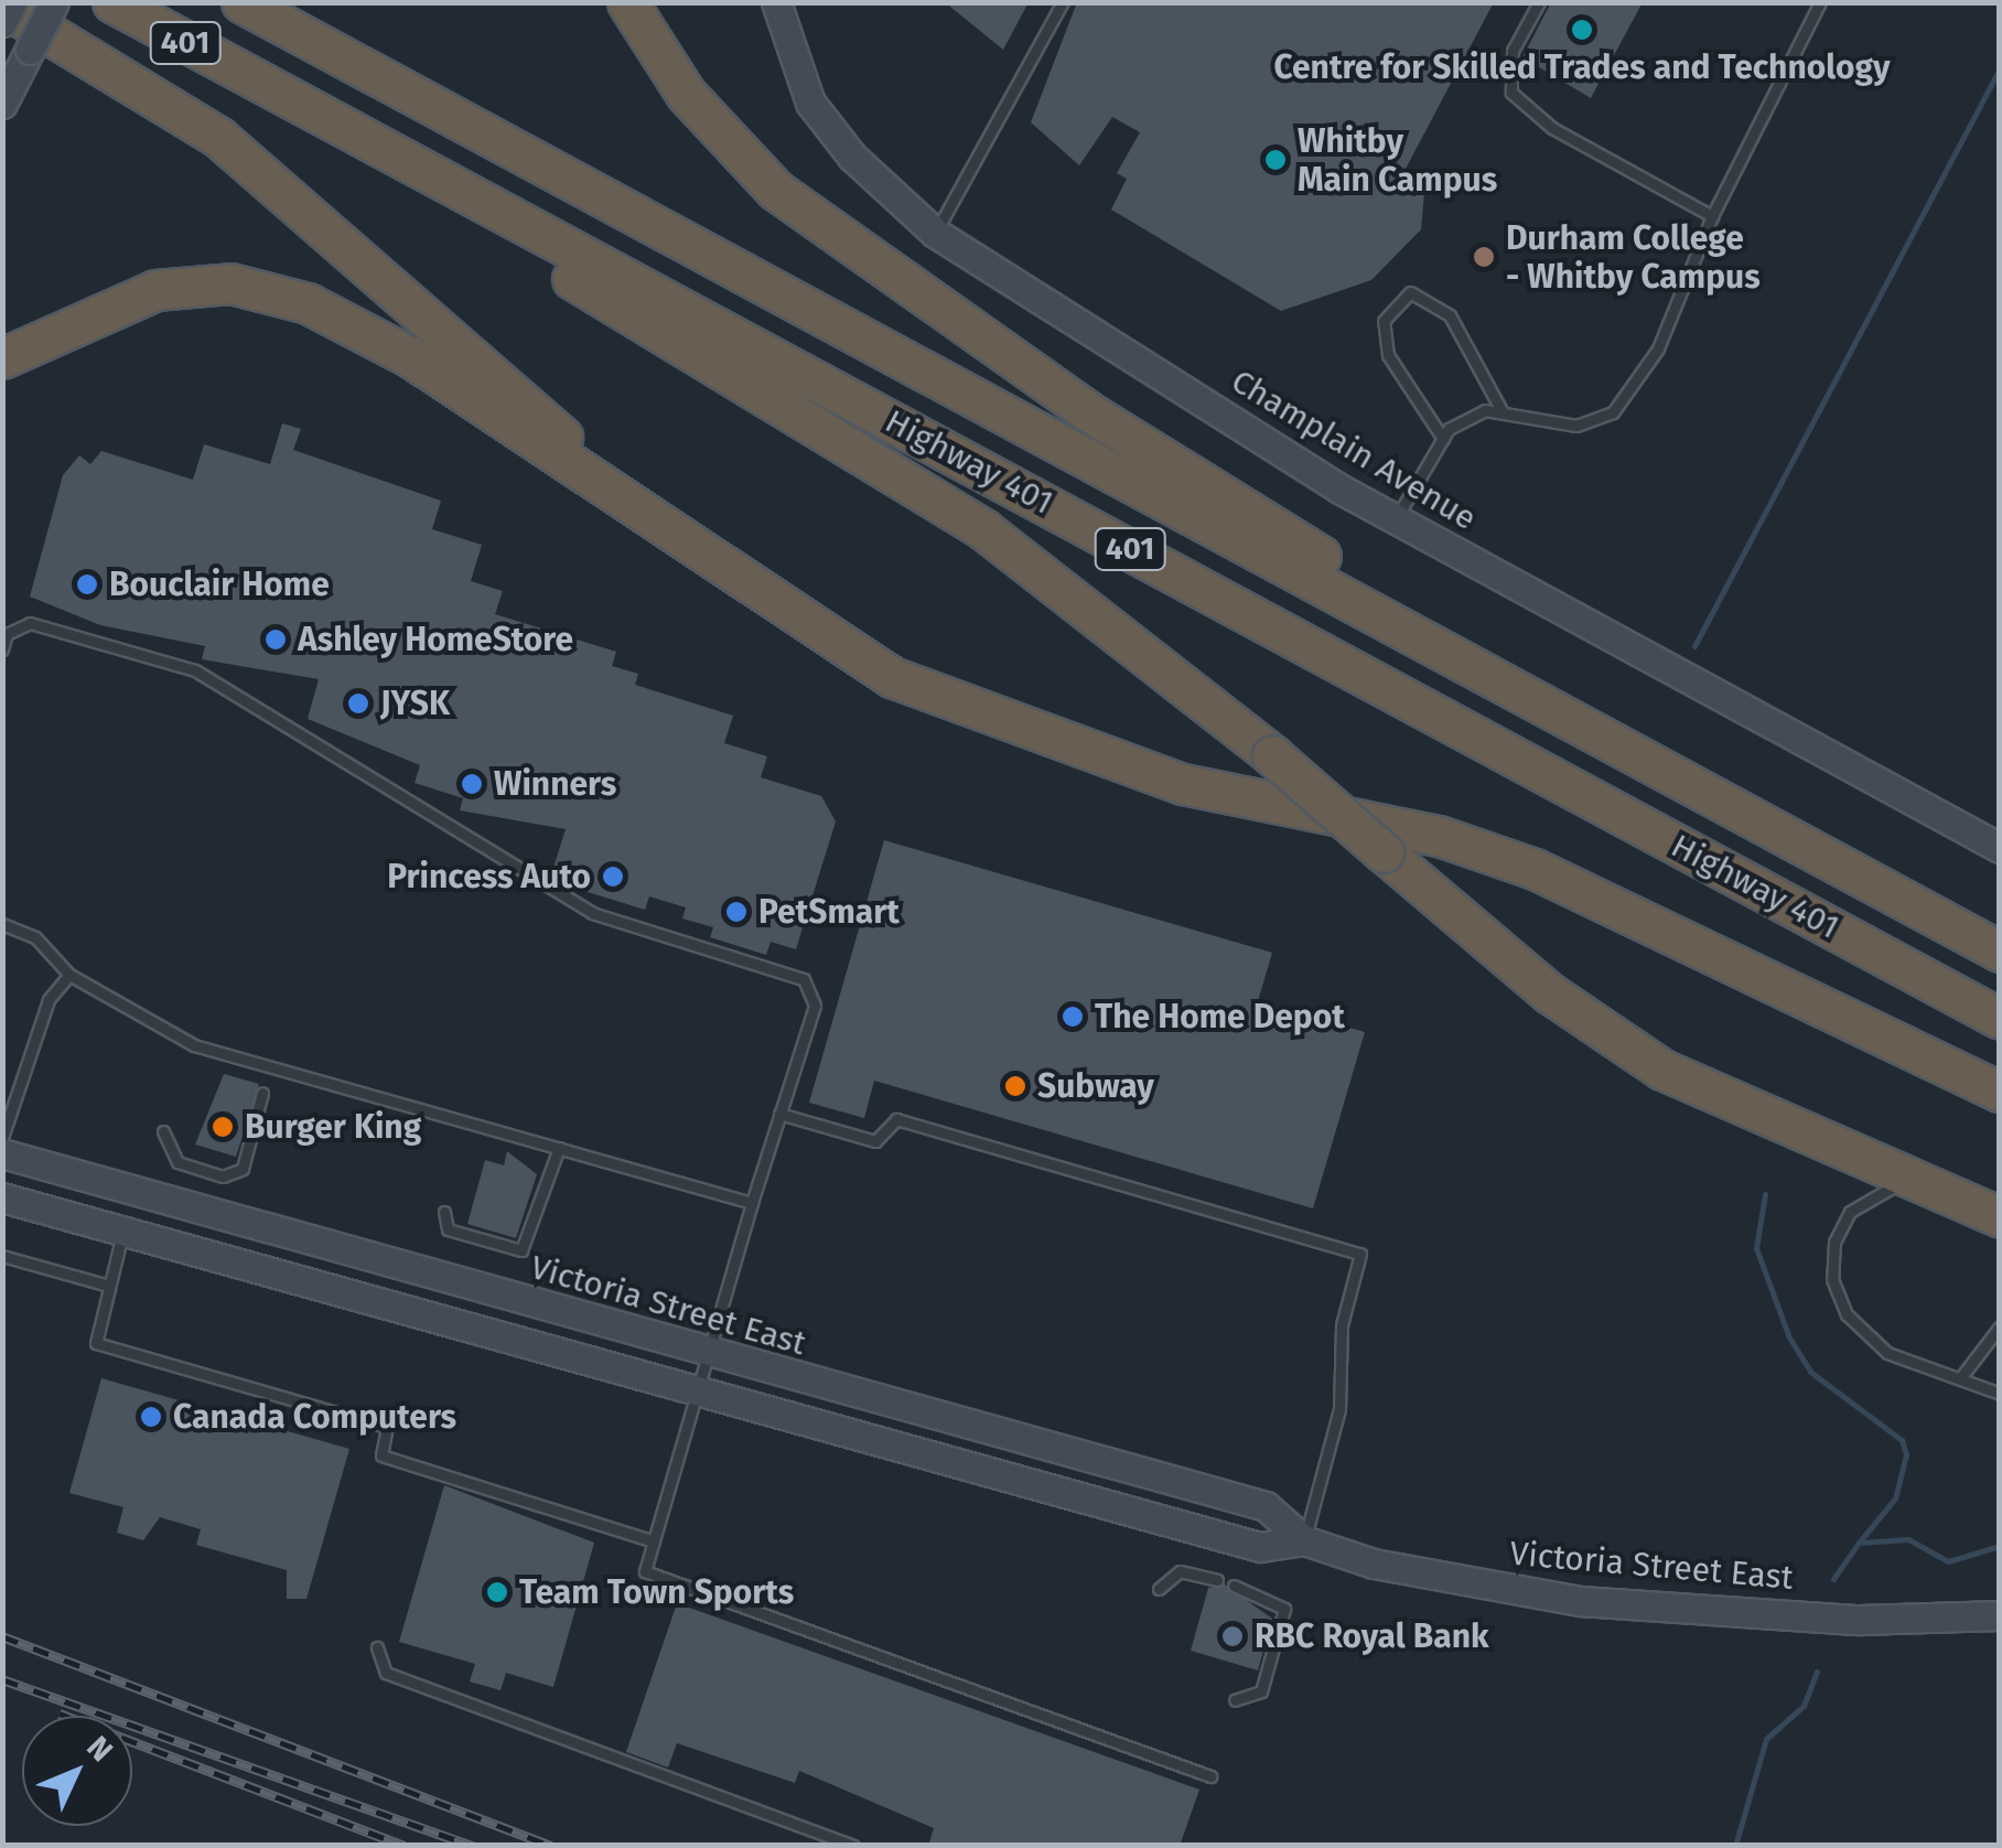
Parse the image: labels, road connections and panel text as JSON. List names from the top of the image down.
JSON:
{
  "streets": {
    "highway": ["401", "Highway 401"],
    "main road": ["Champlain Avenue", "Victoria Street East"]
  },
  "places": [
    "Centre for Skilled Trades and Technology",
    "Whitby Main Campus",
    "Durham College - Whitby Campus",
    "Bouclair Home",
    "Ashley HomeStore",
    "JYSK",
    "Winners",
    "Princess Auto",
    "PetSmart",
    "The Home Depot",
    "Subway",
    "Burger King",
    "Canada Computers",
    "Team Town Sports",
    "RBC Royal Bank"
  ],
  "north": "top right"
}
